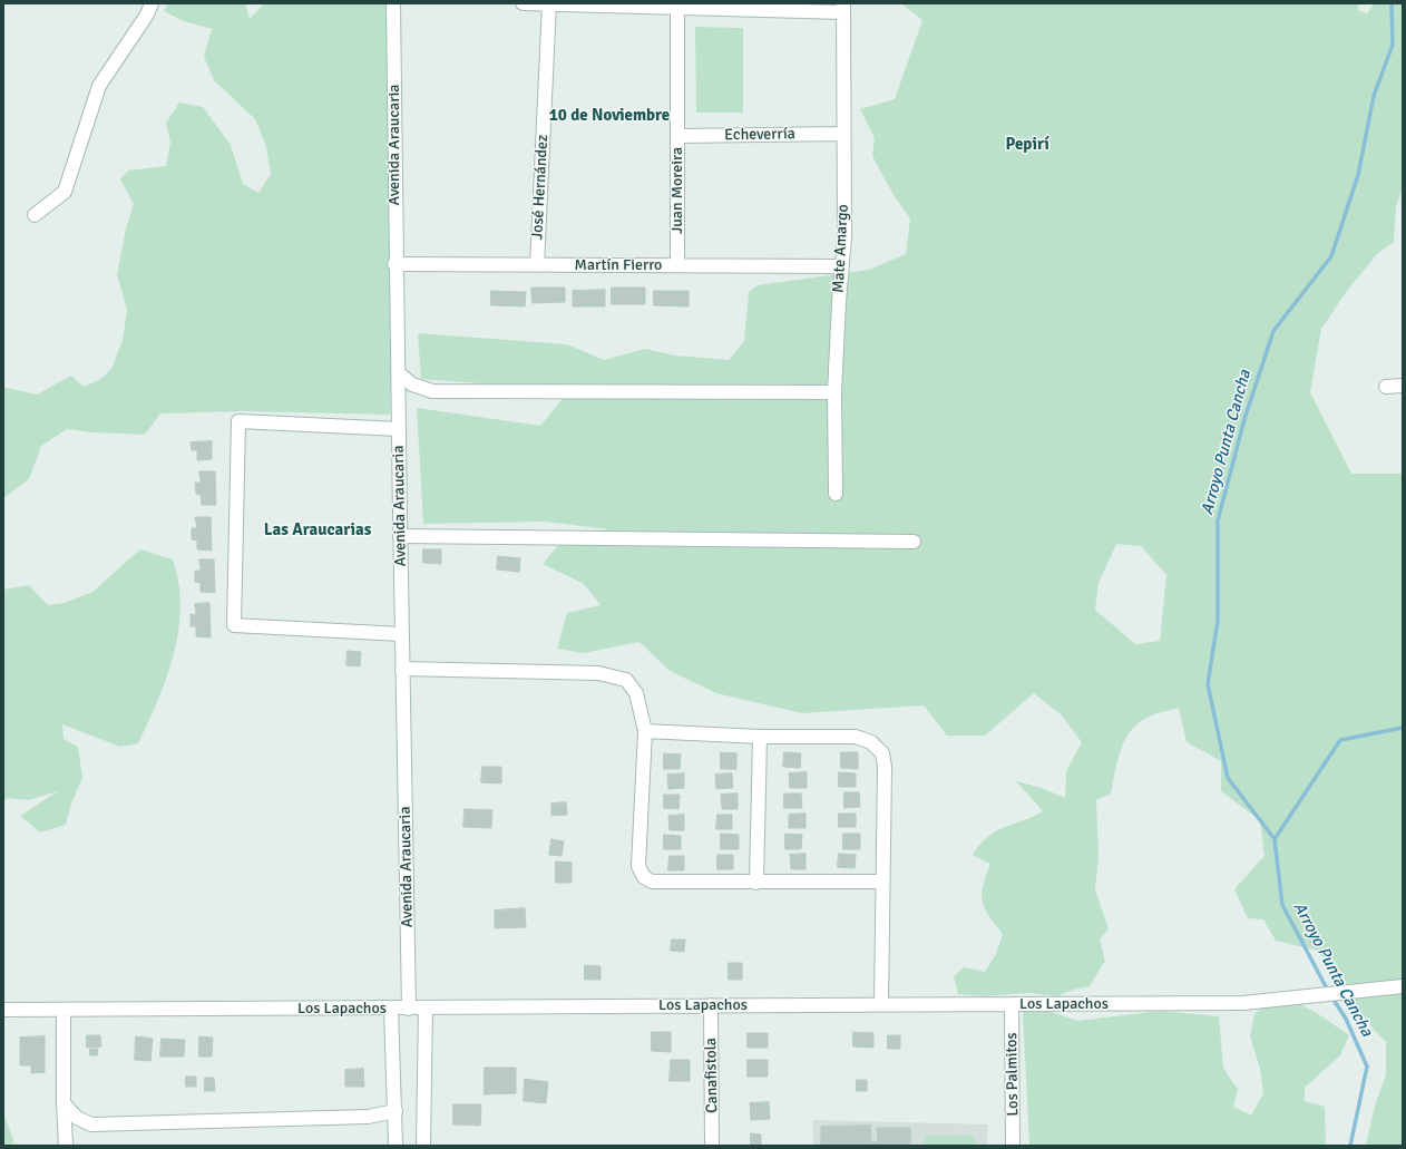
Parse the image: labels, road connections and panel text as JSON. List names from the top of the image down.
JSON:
{
  "streets": {
    "street": [
      "Echeverría",
      "Avenida Araucaria",
      "José Hernández",
      "Juan Moreira",
      "Mate Amargo",
      "Martín Fierro",
      "Los Lapachos",
      "Los Palmitos",
      "Canafistola"
    ]
  },
  "crossings": [
    ["Echeverría", "Juan Moreira"],
    ["Echeverría", "Mate Amargo"],
    ["Avenida Araucaria", "Martín Fierro"],
    ["Avenida Araucaria", "Los Lapachos"],
    ["José Hernández", "Martín Fierro"],
    ["Juan Moreira", "Martín Fierro"],
    ["Mate Amargo", "Martín Fierro"],
    ["Los Lapachos", "Los Palmitos"],
    ["Los Lapachos", "Canafistola"]
  ],
  "districts": ["10 de Noviembre", "Pepirí", "Las Araucarias"],
  "water": ["Arroyo Punta Cancha"]
}
